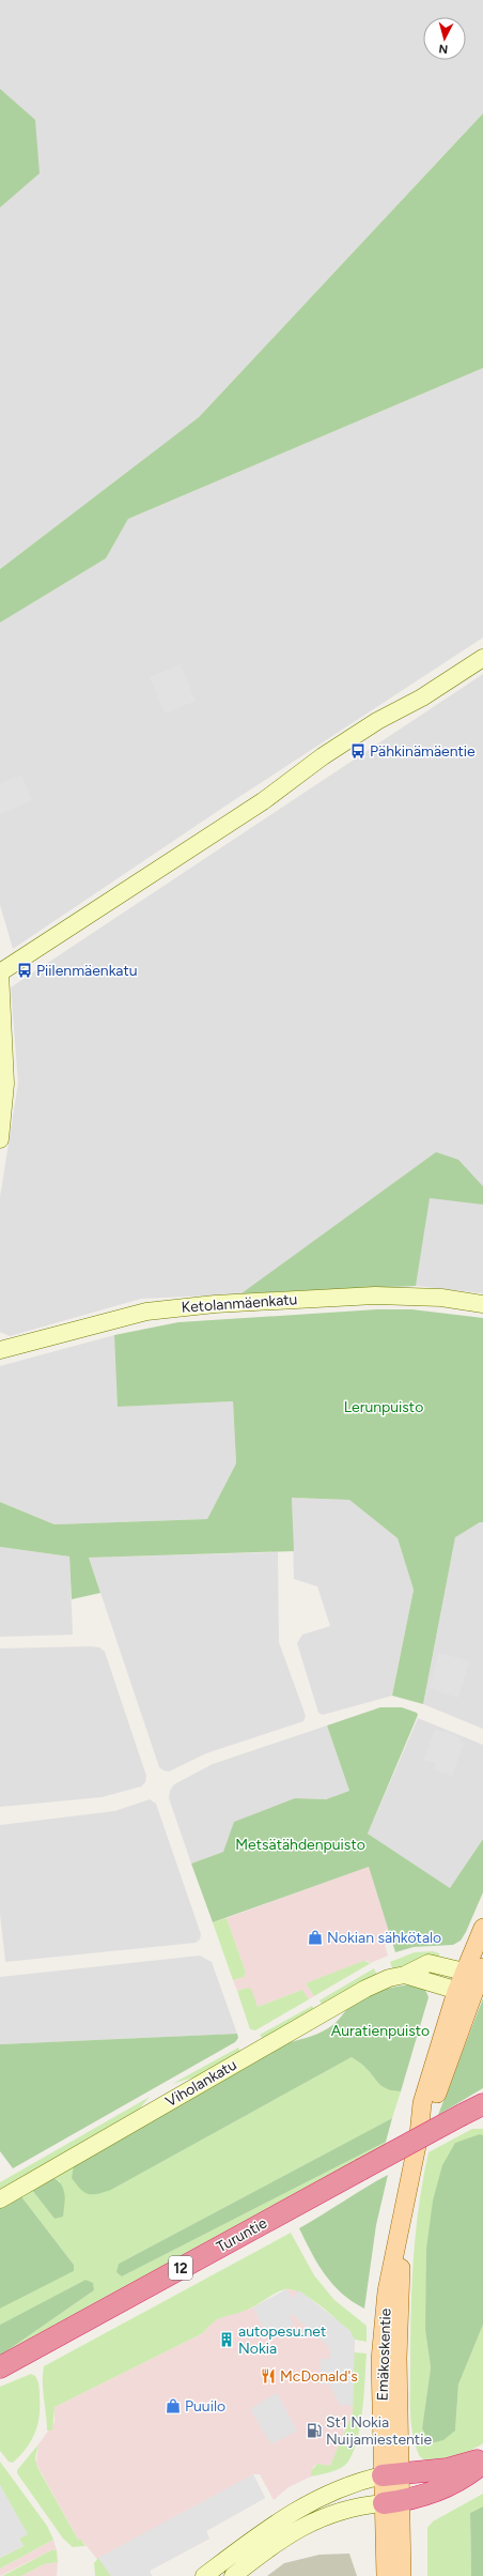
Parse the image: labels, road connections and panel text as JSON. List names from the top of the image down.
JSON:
{
  "streets": {
    "highway": ["Turuntie", "12"],
    "main road": ["Emäkoskentie"],
    "street": ["Ketolanmäenkatu", "Viholankatu"]
  },
  "crossings": [
    ["Viholankatu", "Emäkoskentie"]
  ],
  "parks": ["Lerunpuisto", "Metsätähdenpuisto", "Auratienpuisto"],
  "places": {
    "bus stop": ["Pähkinämäentie", "Piilenmäenkatu"],
    "shop": ["Nokian sähkötalo", "Puuilo"],
    "building": ["autopesu.net Nokia"],
    "restaurant": ["McDonald's"],
    "fuel station": ["St1 Nokia Nuijamiestentie"]
  },
  "north": "bottom"
}
